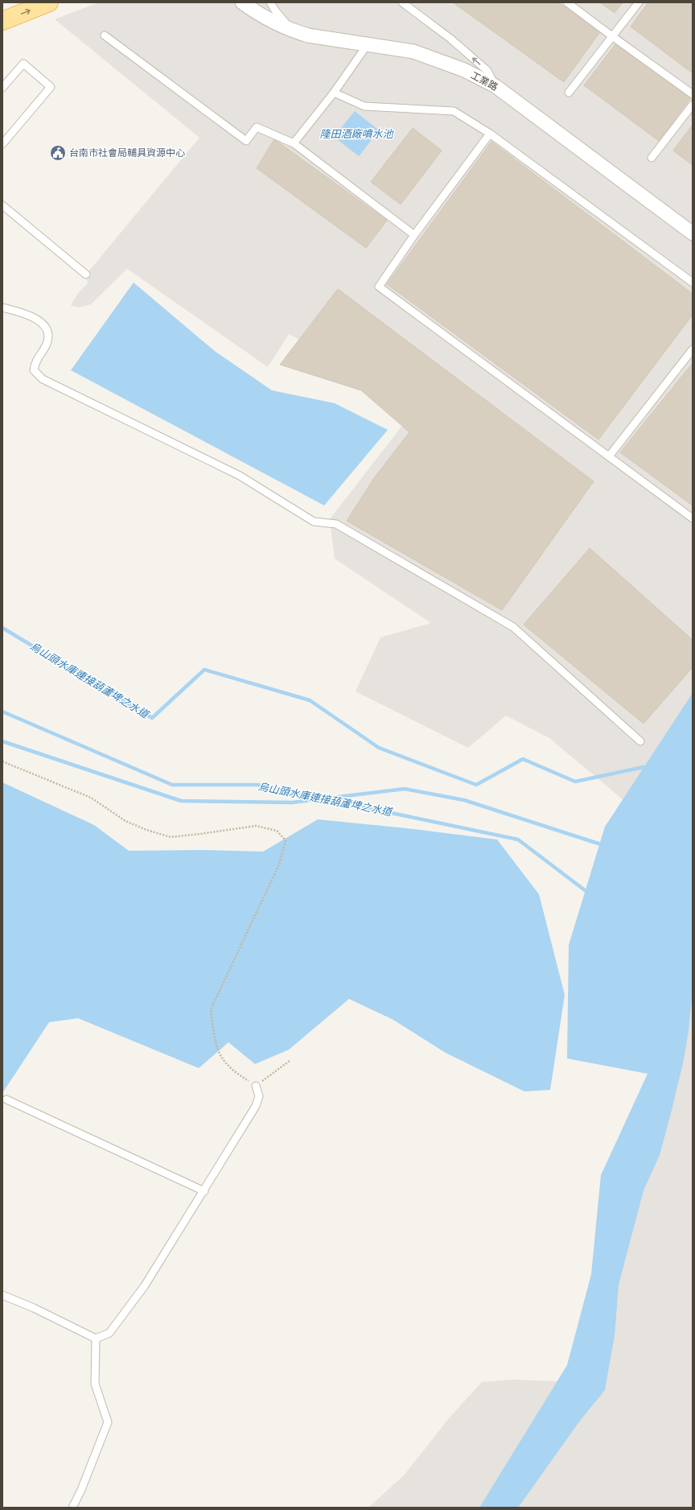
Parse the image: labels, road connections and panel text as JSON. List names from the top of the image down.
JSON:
{
  "streets": {
    "street": ["工業路"]
  },
  "water": ["隆田酒廠噴水池", "烏山頭水庫連接葫蘆埤之水道"],
  "places": {
    "public building": ["台南市社會局輔具資源中心"]
  }
}
